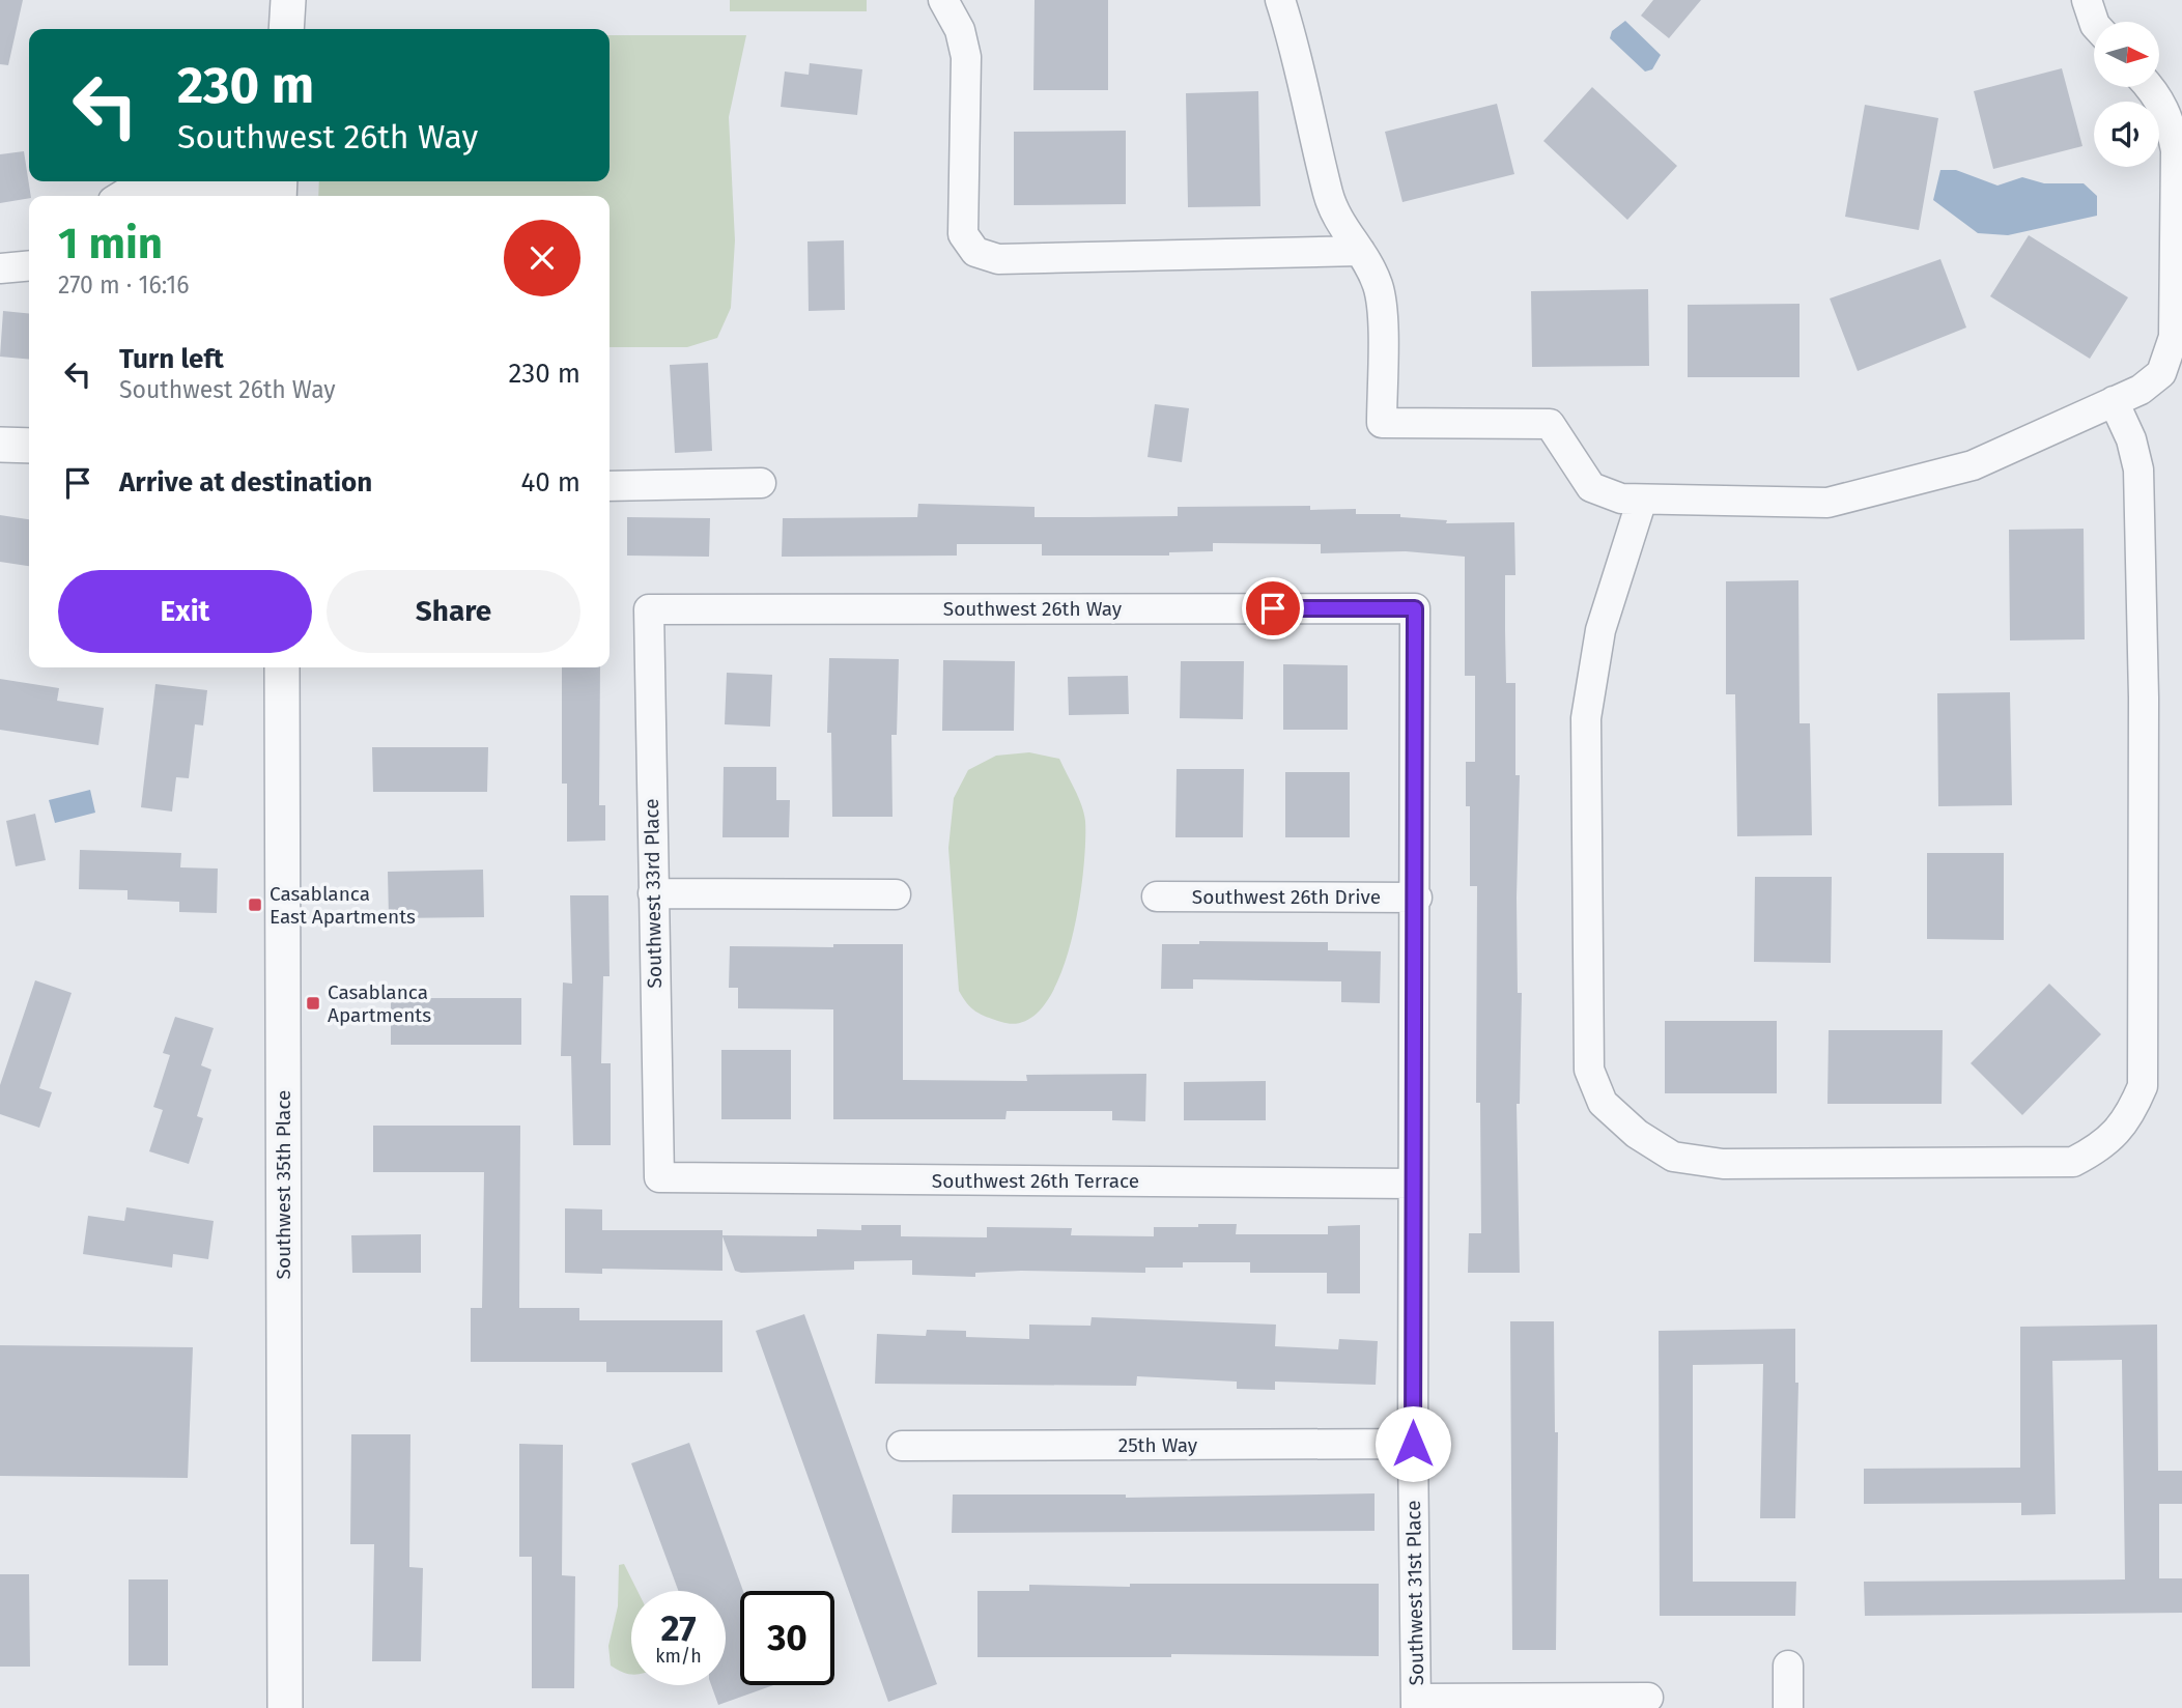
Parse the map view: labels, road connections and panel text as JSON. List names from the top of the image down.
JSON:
{
  "streets": {
    "street": [
      "Southwest 26th Way",
      "Southwest 33rd Place",
      "Southwest 26th Drive",
      "Southwest 26th Terrace",
      "Southwest 35th Place",
      "25th Way",
      "Southwest 31st Place"
    ]
  },
  "crossings": [
    ["Southwest 26th Way", "Southwest 33rd Place"],
    ["Southwest 26th Way", "Southwest 31st Place"],
    ["Southwest 33rd Place", "Southwest 26th Terrace"],
    ["Southwest 26th Drive", "Southwest 31st Place"],
    ["Southwest 26th Terrace", "Southwest 31st Place"],
    ["25th Way", "Southwest 31st Place"]
  ],
  "places": {
    "transit": ["Casablanca East Apartments", "Casablanca Apartments"]
  },
  "north": "right",
  "page": {
    "turn": ["230 m", "Southwest 26th Way"],
    "heading": ["1 min", "270 m · 16:16"],
    "list": [
      {
        "name": "Turn left",
        "note": "Southwest 26th Way",
        "value": "230 m"
      },
      {
        "name": "Arrive at destination",
        "value": "40 m"
      }
    ],
    "buttons": ["Exit", "Share"],
    "speed": "27 km/h",
    "limit": "30"
  }
}
